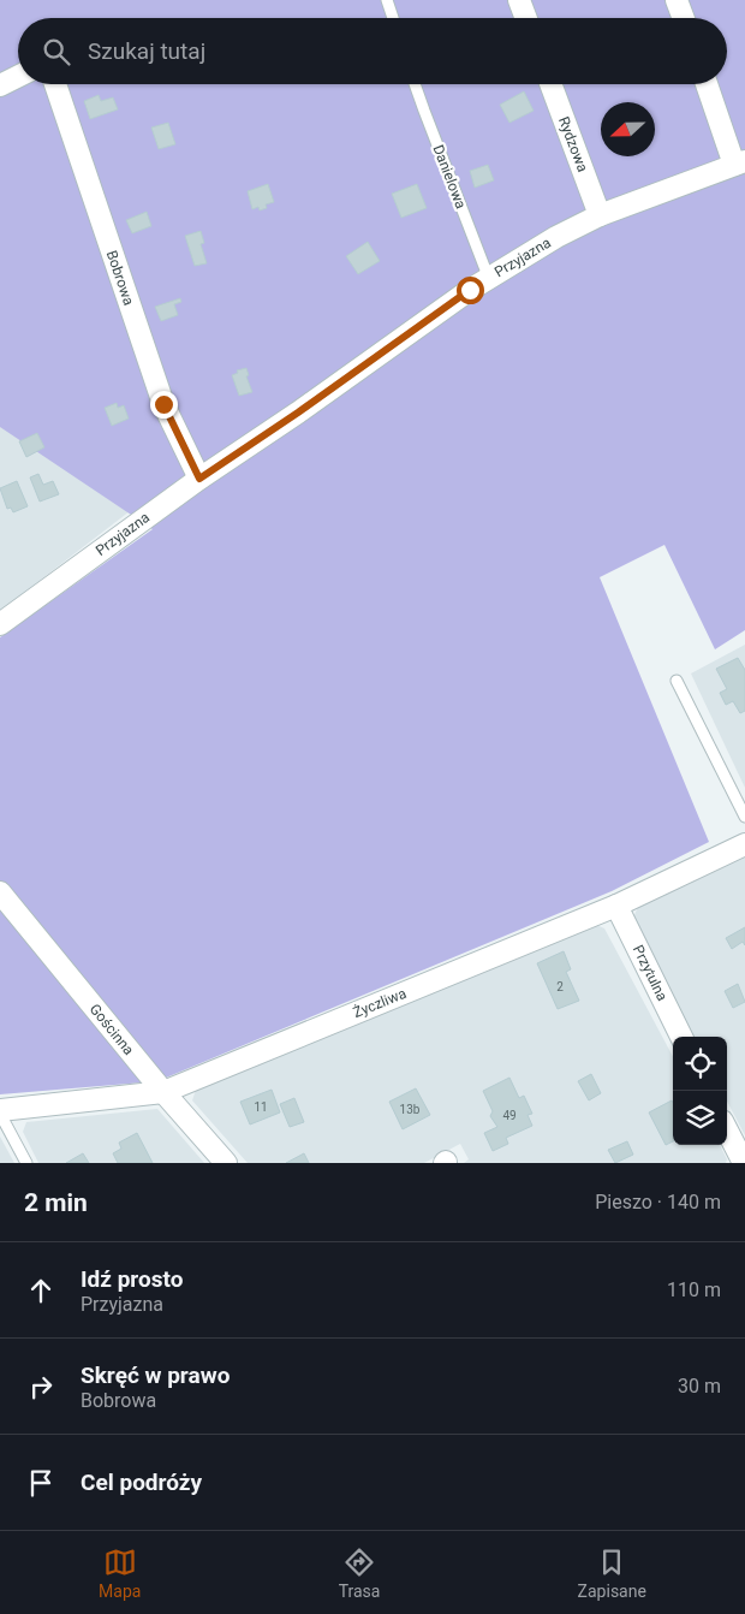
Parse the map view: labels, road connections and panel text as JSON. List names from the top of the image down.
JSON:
{
  "streets": {
    "street": [
      "Rydzowa",
      "Przyjazna",
      "Bobrowa",
      "Przytulna",
      "Życzliwa",
      "Gościnna"
    ],
    "lane": ["Danielowa"]
  },
  "crossings": [
    ["Rydzowa", "Przyjazna"],
    ["Danielowa", "Przyjazna"],
    ["Przyjazna", "Bobrowa"],
    ["Przytulna", "Życzliwa"],
    ["Życzliwa", "Gościnna"]
  ],
  "house_numbers": [
    "2",
    "11",
    "13b",
    "49"
  ],
  "north": "left",
  "page": {
    "search": "Szukaj tutaj",
    "heading": ["2 min", "Pieszo · 140 m"],
    "list": [
      ["Idź prosto", "Przyjazna", "110 m"],
      ["Skręć w prawo", "Bobrowa", "30 m"],
      "Cel podróży"
    ],
    "nav": ["Mapa", "Trasa", "Zapisane"]
  }
}
